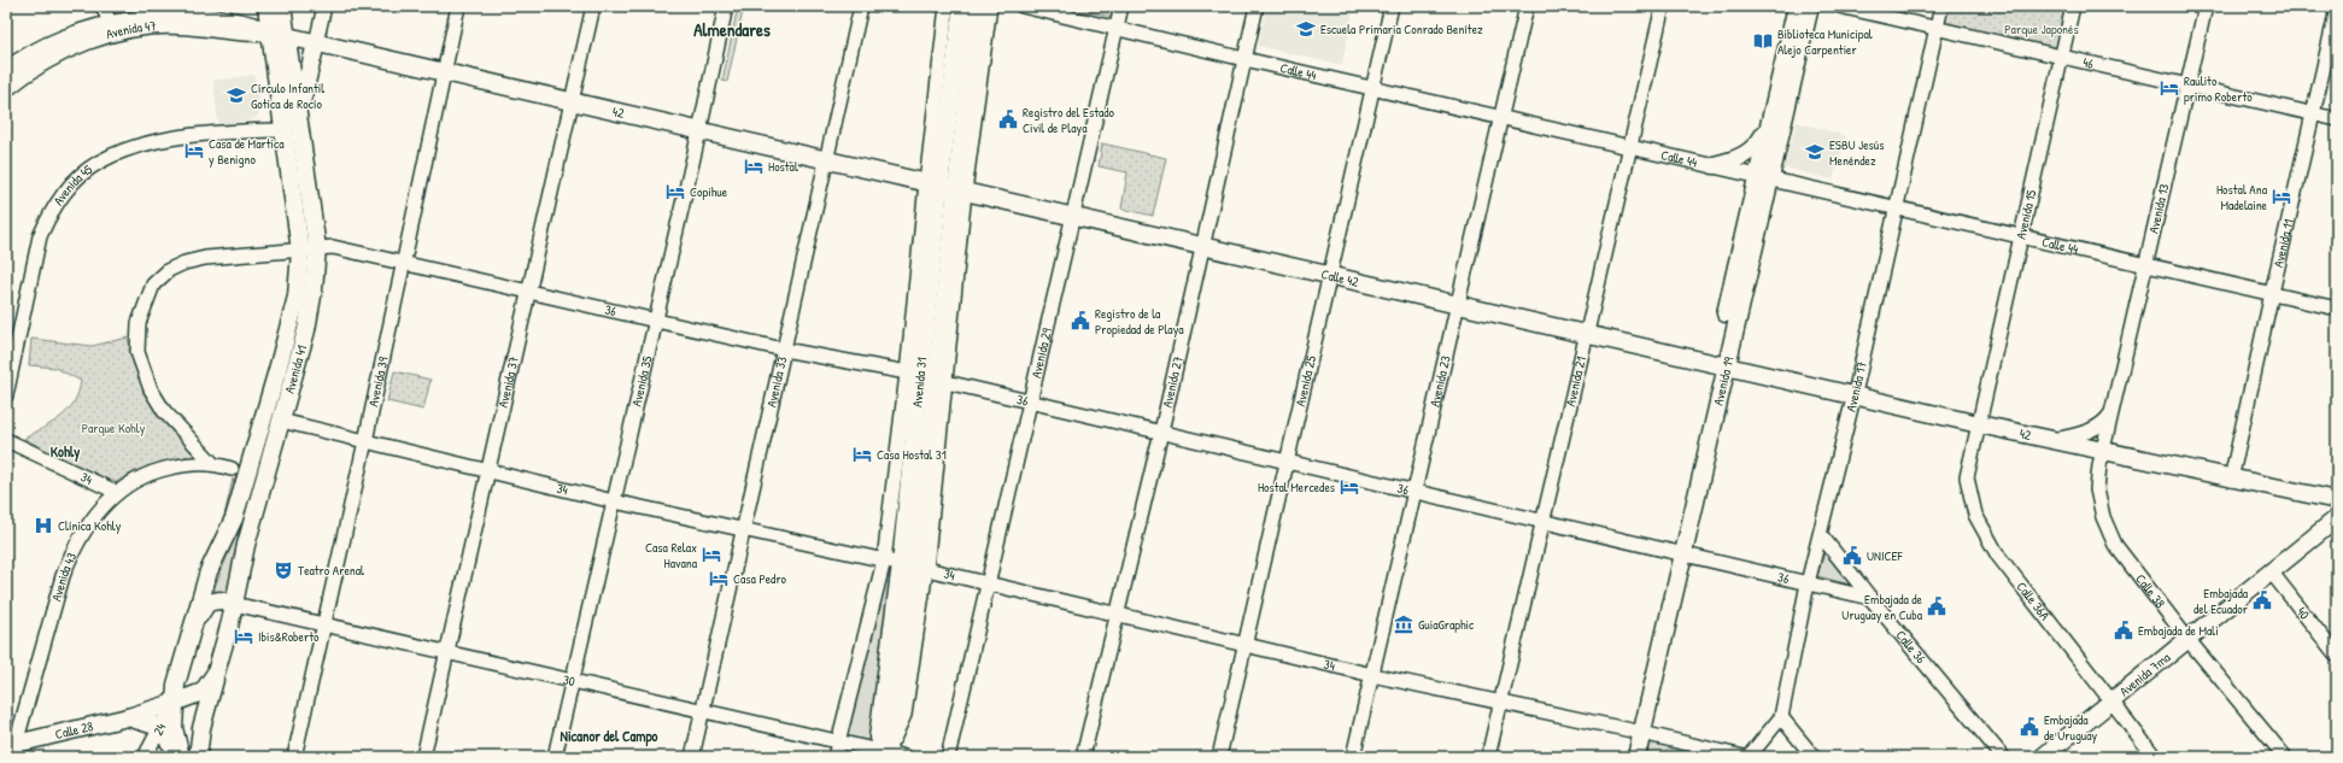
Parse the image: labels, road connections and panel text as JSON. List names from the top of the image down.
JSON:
{
  "streets": {
    "main road": [
      "Avenida 47",
      "42",
      "Calle 42",
      "Avenida 41",
      "Avenida 19",
      "Avenida 31",
      "Avenida 7ma",
      "Calle 28"
    ],
    "street": [
      "46",
      "Calle 44",
      "Avenida 45",
      "Avenida 13",
      "Avenida 15",
      "Avenida 11",
      "36",
      "Avenida 29",
      "Avenida 37",
      "Avenida 25",
      "Avenida 39",
      "Avenida 35",
      "Avenida 33",
      "Avenida 27",
      "Avenida 23",
      "Avenida 21",
      "Avenida 17",
      "34",
      "Avenida 43",
      "Calle 38",
      "Calle 36A",
      "40",
      "Calle 36",
      "30",
      "24"
    ]
  },
  "crossings": [
    ["Avenida 47", "42"],
    ["Avenida 47", "Avenida 41"],
    ["46", "Avenida 13"],
    ["46", "Avenida 15"],
    ["46", "Avenida 11"],
    ["46", "Avenida 17"],
    ["Calle 44", "Avenida 13"],
    ["Calle 44", "Avenida 15"],
    ["Calle 44", "Avenida 11"],
    ["Calle 44", "Avenida 29"],
    ["Calle 44", "Avenida 25"],
    ["Calle 44", "Avenida 19"],
    ["Calle 44", "Avenida 27"],
    ["Calle 44", "Avenida 23"],
    ["Calle 44", "Avenida 21"],
    ["Calle 44", "Avenida 17"],
    ["42", "Avenida 13"],
    ["42", "Avenida 15"],
    ["42", "Avenida 11"],
    ["42", "Calle 42"],
    ["42", "Avenida 41"],
    ["42", "Avenida 37"],
    ["42", "Avenida 19"],
    ["42", "Avenida 39"],
    ["42", "Avenida 35"],
    ["42", "Avenida 33"],
    ["42", "Avenida 31"],
    ["42", "Avenida 17"],
    ["42", "Calle 38"],
    ["42", "Calle 36A"],
    ["Avenida 45", "Avenida 41"],
    ["Avenida 13", "Calle 38"],
    ["Avenida 15", "Calle 36A"],
    ["Calle 42", "Avenida 29"],
    ["Calle 42", "Avenida 25"],
    ["Calle 42", "Avenida 19"],
    ["Calle 42", "Avenida 31"],
    ["Calle 42", "Avenida 27"],
    ["Calle 42", "Avenida 23"],
    ["Calle 42", "Avenida 21"],
    ["36", "Avenida 29"],
    ["36", "Avenida 41"],
    ["36", "Avenida 37"],
    ["36", "Avenida 25"],
    ["36", "Avenida 19"],
    ["36", "Avenida 39"],
    ["36", "Avenida 35"],
    ["36", "Avenida 33"],
    ["36", "Avenida 31"],
    ["36", "Avenida 27"],
    ["36", "Avenida 23"],
    ["36", "Avenida 21"],
    ["36", "Avenida 17"],
    ["36", "Avenida 43"],
    ["36", "Calle 36"],
    ["Avenida 29", "34"],
    ["Avenida 41", "34"],
    ["Avenida 41", "Avenida 43"],
    ["Avenida 41", "30"],
    ["Avenida 41", "Calle 28"],
    ["Avenida 41", "24"],
    ["Avenida 37", "34"],
    ["Avenida 37", "30"],
    ["Avenida 25", "34"],
    ["Avenida 19", "34"],
    ["Avenida 39", "34"],
    ["Avenida 39", "30"],
    ["Avenida 35", "34"],
    ["Avenida 35", "30"],
    ["Avenida 33", "34"],
    ["Avenida 33", "30"],
    ["Avenida 31", "34"],
    ["Avenida 31", "30"],
    ["Avenida 27", "34"],
    ["Avenida 23", "34"],
    ["Avenida 21", "34"],
    ["Avenida 17", "Calle 36"],
    ["34", "Avenida 43"],
    ["Avenida 43", "Calle 28"],
    ["Calle 38", "Avenida 7ma"],
    ["Calle 36A", "Avenida 7ma"],
    ["40", "Avenida 7ma"],
    ["Calle 28", "24"]
  ],
  "districts": ["Almendares", "Kohly", "Nicanor del Campo"],
  "parks": ["Parque Japonés", "Parque Kohly"],
  "places": {
    "school or university": ["Escuela Primaria Conrado Benítez", "Círculo Infantil Gotica de Rocío", "ESBU Jesús Menéndez"],
    "library": ["Biblioteca Municipal Alejo Carpentier"],
    "hotel": [
      "Raulito primo Roberto",
      "Casa de Martica y Benigno",
      "Hostal",
      "Copihue",
      "Hostal Ana Madelaine",
      "Casa Hostal 31",
      "Hostal Mercedes",
      "Casa Relax Havana",
      "Casa Pedro",
      "Ibis&Roberto"
    ],
    "public building": [
      "Registro del Estado Civil de Playa",
      "Registro de la Propiedad de Playa",
      "UNICEF",
      "Embajada del Ecuador",
      "Embajada de Uruguay en Cuba",
      "Embajada de Mali",
      "Embajada de Uruguay"
    ],
    "hospital": ["Clínica Kohly"],
    "theatre": ["Teatro Arenal"],
    "museum": ["GuiaGraphic"]
  }
}
